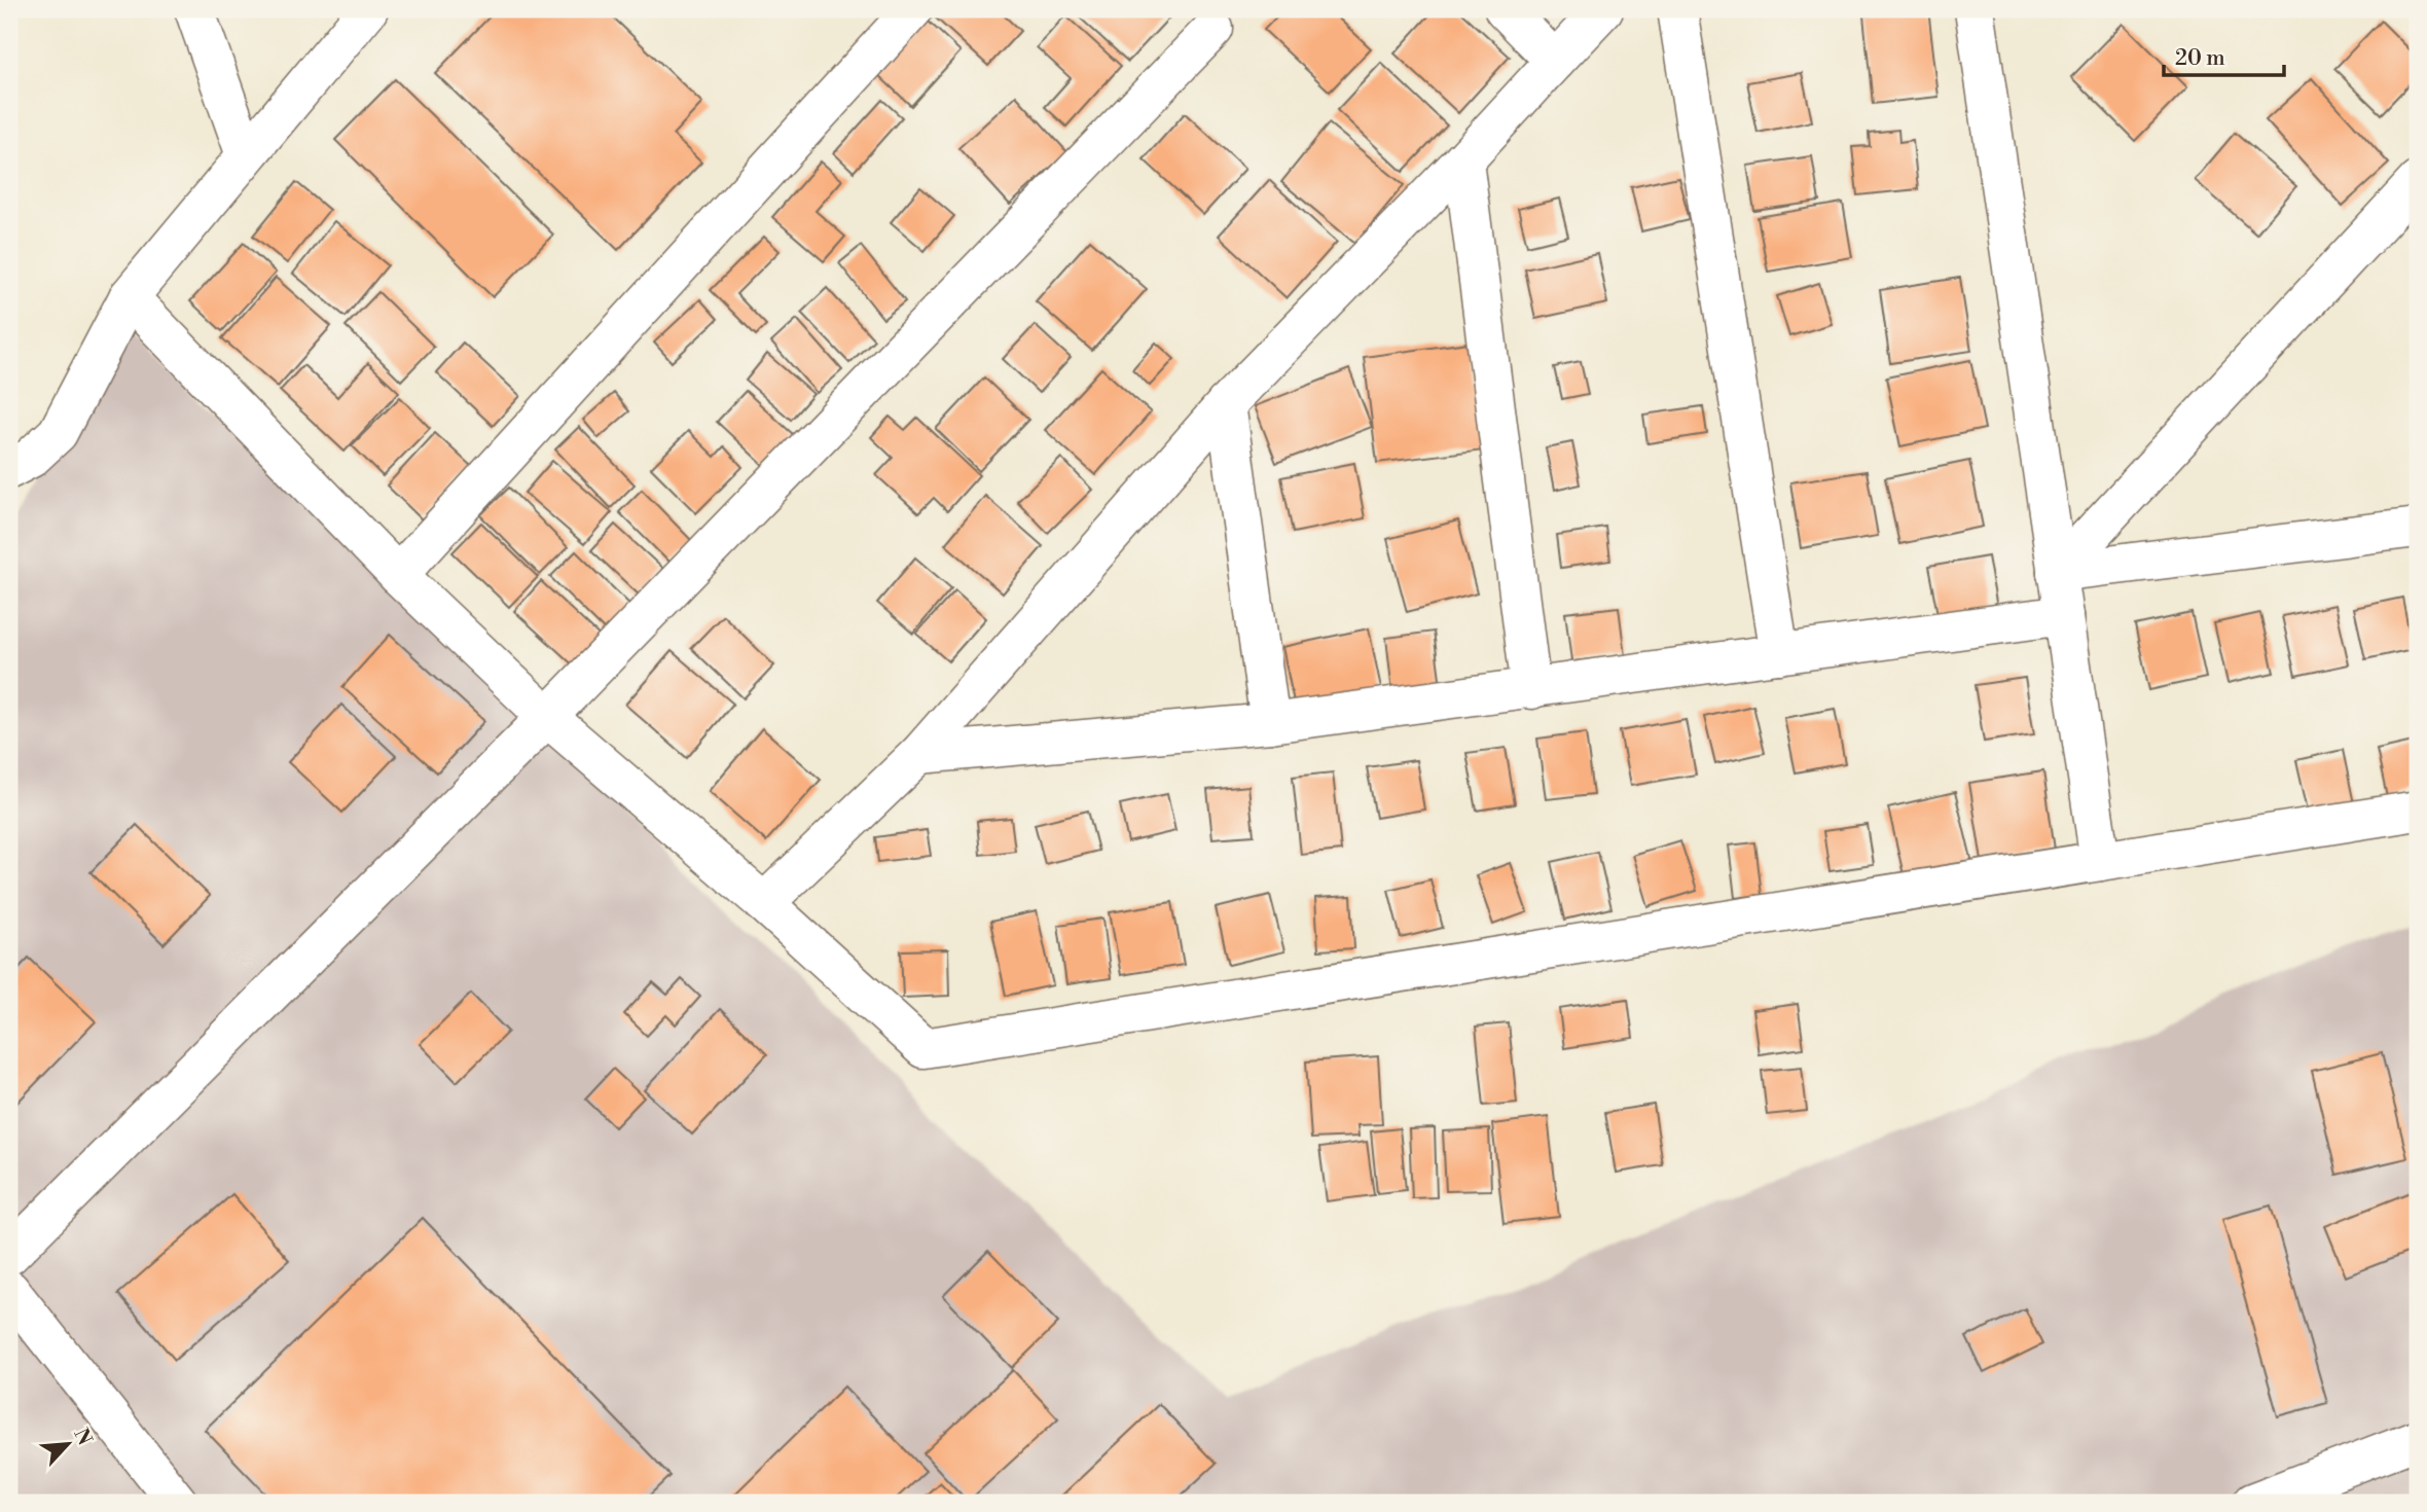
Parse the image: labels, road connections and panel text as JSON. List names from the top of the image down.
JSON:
{
  "scale_bar": "20 m",
  "north": "top right"
}
